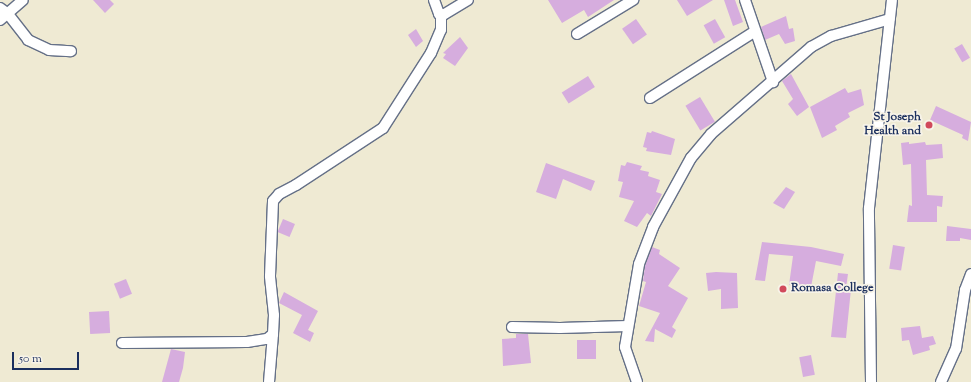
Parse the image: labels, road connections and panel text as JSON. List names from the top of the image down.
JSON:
{
  "places": ["St Joseph Health and", "Romasa College"],
  "scale_bar": "50 m"
}
